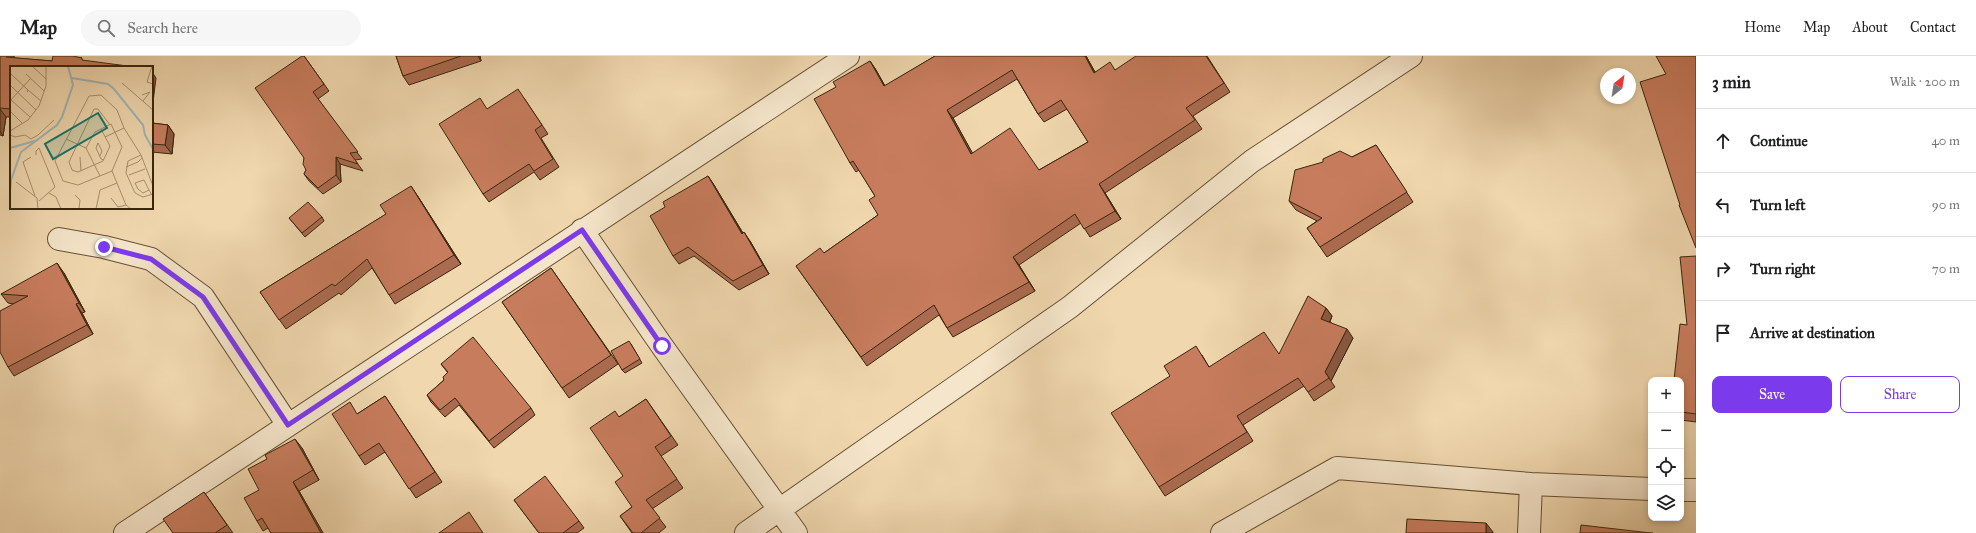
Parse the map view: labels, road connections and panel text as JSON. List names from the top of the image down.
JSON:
{
  "north": "top right",
  "page": {
    "header": "Map",
    "search": "Search here",
    "nav": [
      "Home",
      "Map",
      "About",
      "Contact"
    ],
    "heading": ["3 min", "Walk · 200 m"],
    "list": [
      ["Continue", "40 m"],
      ["Turn left", "90 m"],
      ["Turn right", "70 m"],
      "Arrive at destination"
    ],
    "buttons": ["Save", "Share"],
    "map_buttons": ["+", "−"]
  }
}
